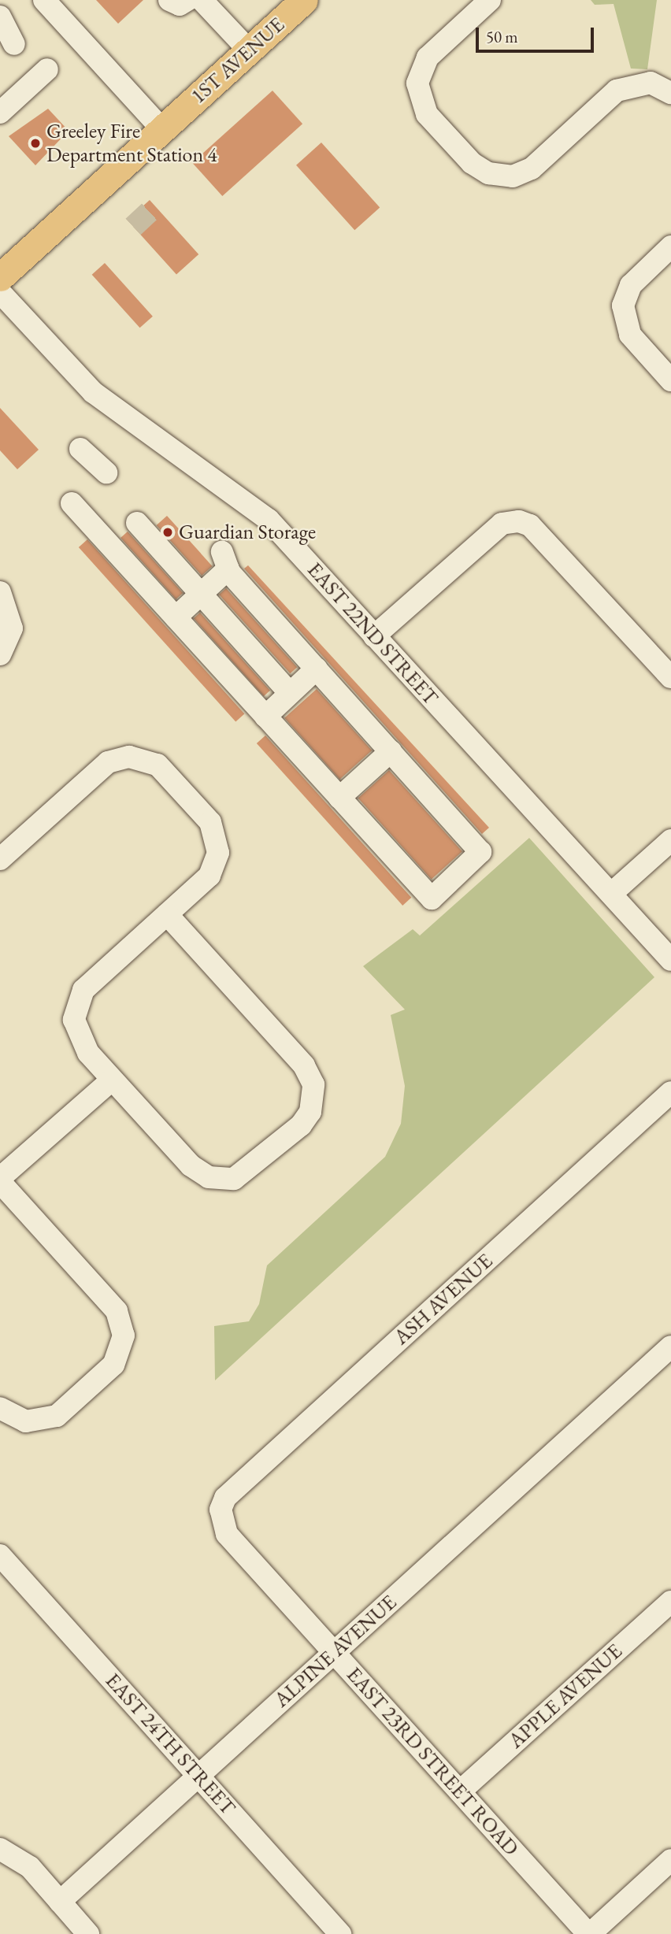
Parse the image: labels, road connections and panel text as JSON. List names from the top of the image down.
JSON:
{
  "streets": {
    "main road": ["1ST AVENUE"],
    "street": [
      "EAST 22ND STREET",
      "ASH AVENUE",
      "ALPINE AVENUE",
      "APPLE AVENUE",
      "EAST 24TH STREET",
      "EAST 23RD STREET ROAD"
    ]
  },
  "crossings": [
    ["ASH AVENUE", "EAST 23RD STREET ROAD"],
    ["ALPINE AVENUE", "EAST 24TH STREET"],
    ["ALPINE AVENUE", "EAST 23RD STREET ROAD"],
    ["APPLE AVENUE", "EAST 23RD STREET ROAD"]
  ],
  "places": ["Greeley Fire Department Station 4", "Guardian Storage"],
  "scale_bar": "50 m"
}
